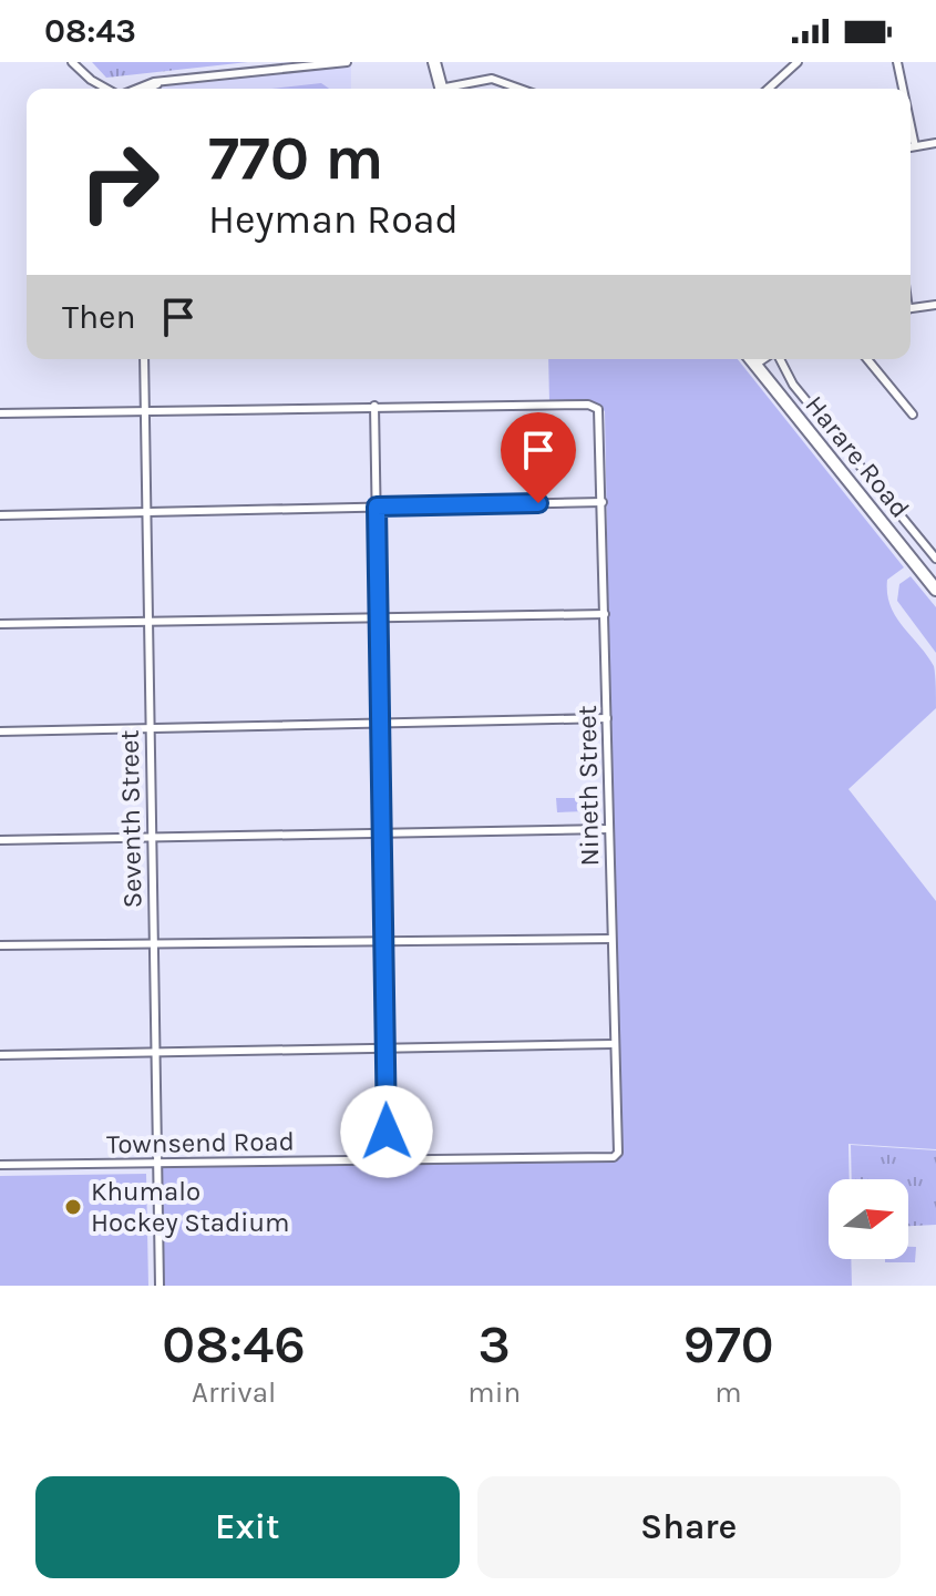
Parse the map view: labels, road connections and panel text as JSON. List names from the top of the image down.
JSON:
{
  "streets": {
    "highway": ["Harare Road"],
    "street": ["Nineth Street", "Seventh Street", "Townsend Road"]
  },
  "crossings": [
    ["Nineth Street", "Townsend Road"],
    ["Seventh Street", "Townsend Road"]
  ],
  "places": ["Khumalo Hockey Stadium"],
  "north": "right",
  "page": {
    "status": "08:43",
    "turn": ["770 m", "Heyman Road"],
    "then": "Then",
    "eta": [
      "08:46",
      "Arrival",
      "3",
      "min",
      "970",
      "m"
    ],
    "buttons": ["Exit", "Share"]
  }
}
